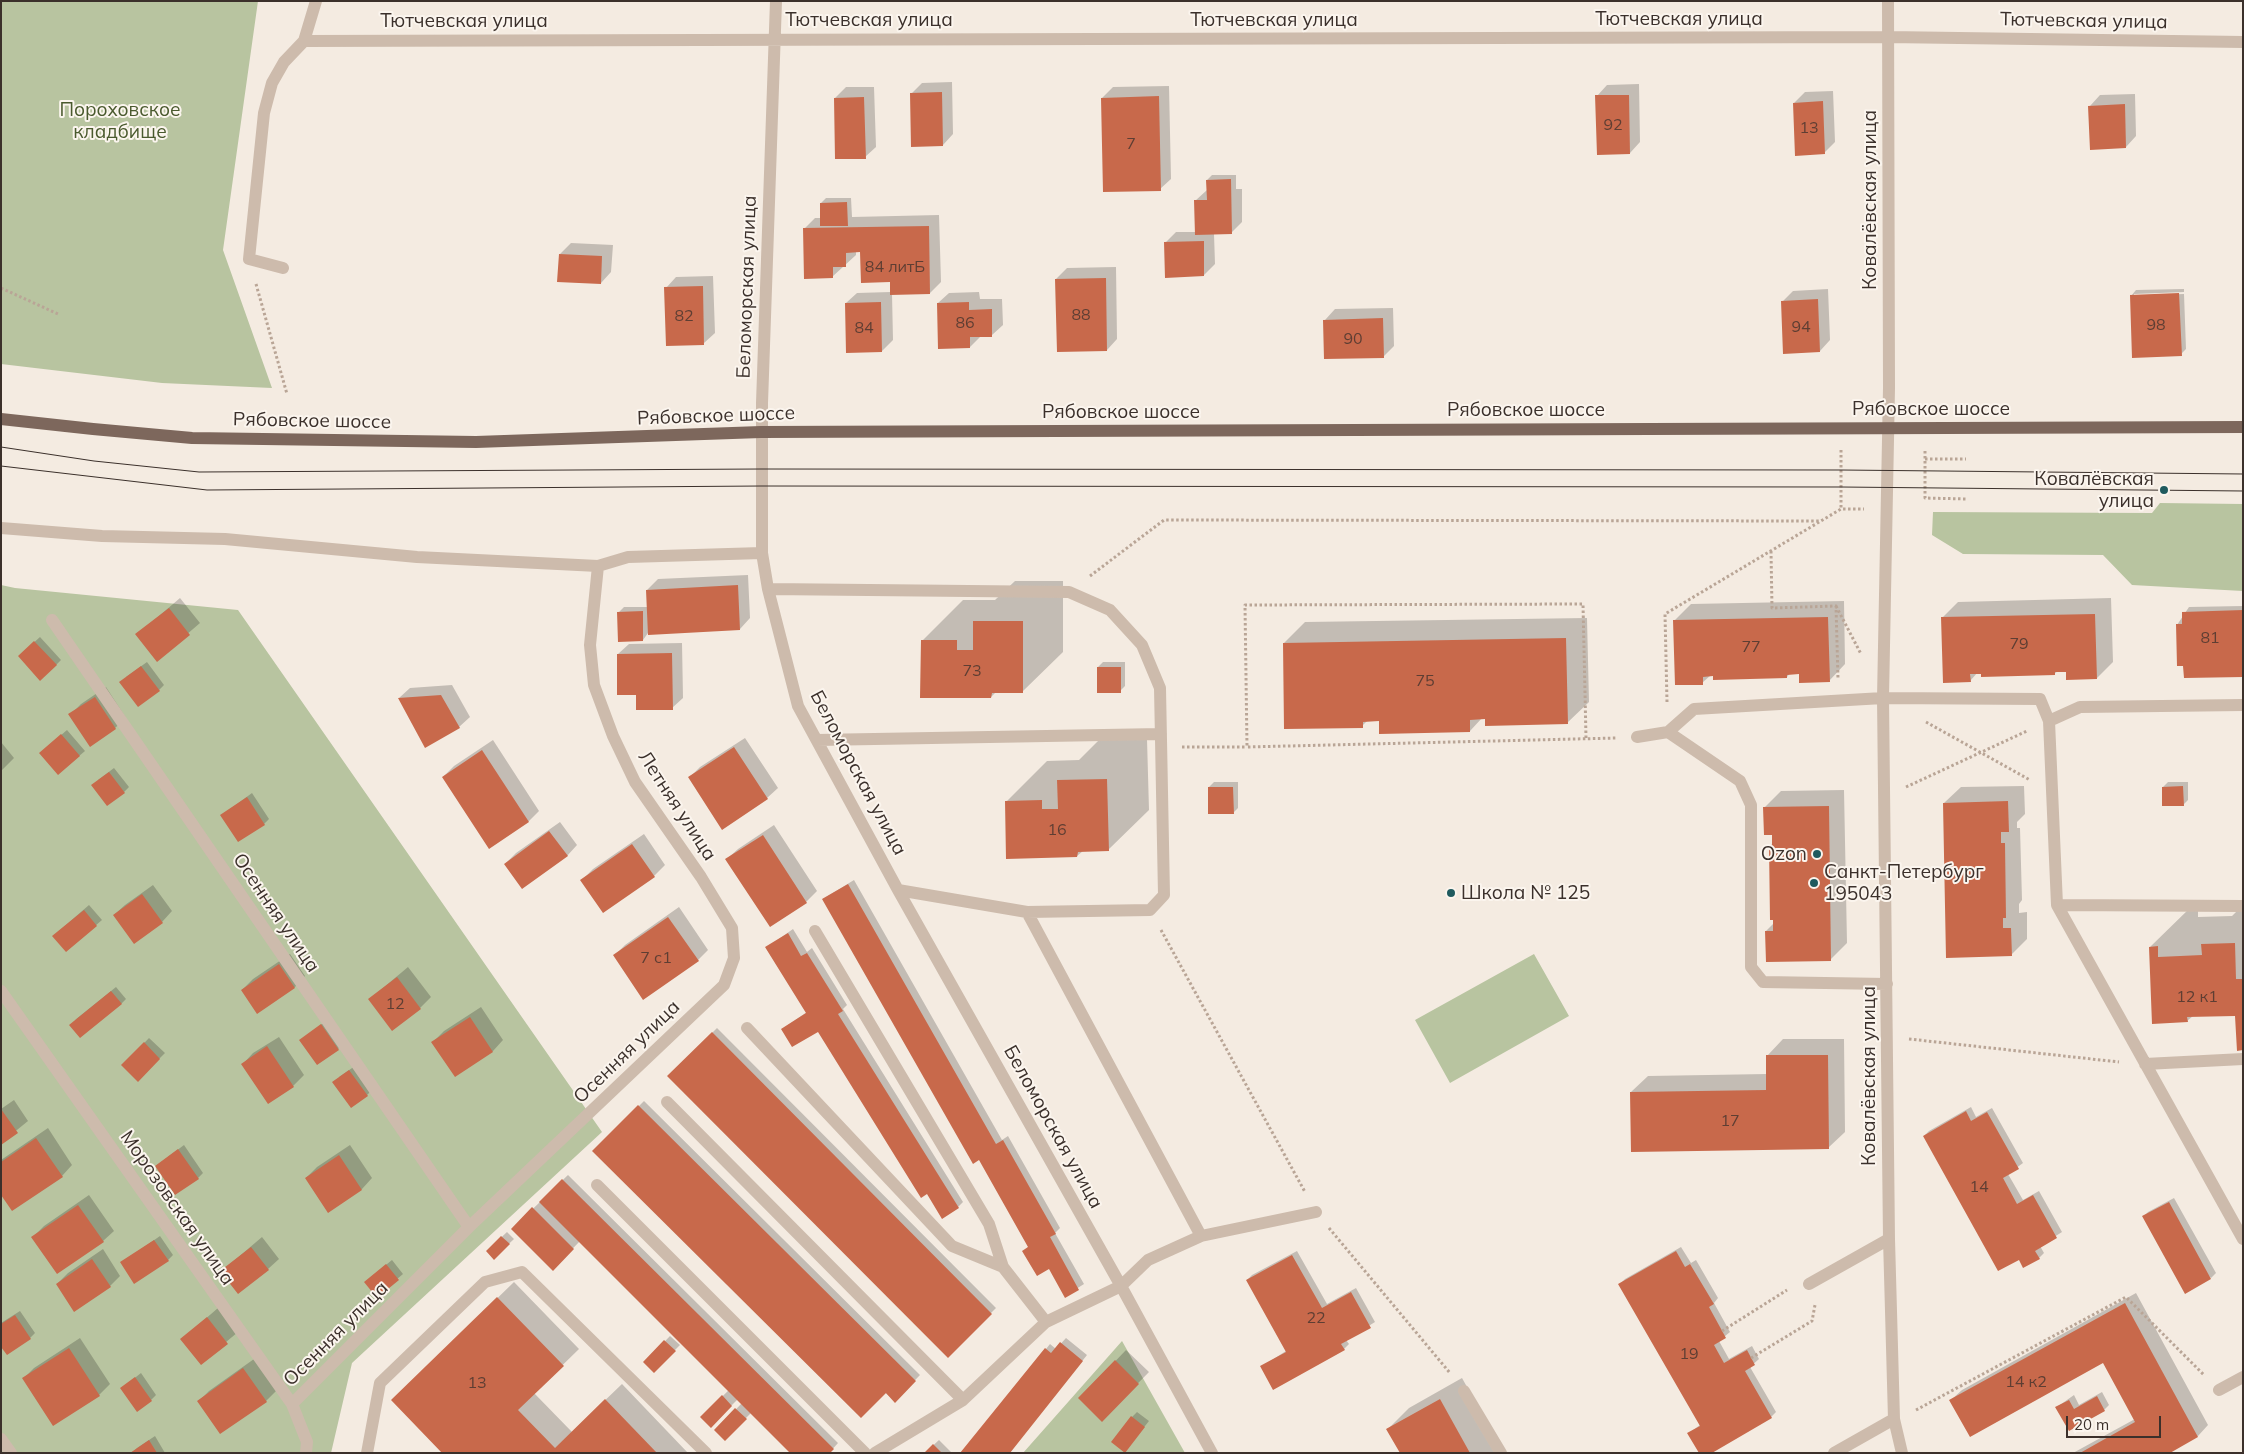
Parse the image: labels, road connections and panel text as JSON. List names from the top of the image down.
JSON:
{
  "streets": {
    "main road": ["Рябовское шоссе"],
    "street": [
      "Тютчевская улица",
      "Ковалёвская улица",
      "Беломорская улица",
      "Летняя улица",
      "Осенняя улица",
      "Морозовская улица"
    ]
  },
  "crossings": [
    ["Тютчевская улица", "Ковалёвская улица"],
    ["Тютчевская улица", "Беломорская улица"],
    ["Ковалёвская улица", "Рябовское шоссе"],
    ["Беломорская улица", "Рябовское шоссе"],
    ["Летняя улица", "Осенняя улица"],
    ["Осенняя улица", "Морозовская улица"]
  ],
  "parks": ["Пороховское кладбище"],
  "places": [
    "Ковалёвская улица",
    "Ozon",
    "Санкт-Петербург 195043",
    "Школа № 125"
  ],
  "house_numbers": [
    "92",
    "13",
    "7",
    "84 литБ",
    "88",
    "82",
    "86",
    "98",
    "94",
    "84",
    "90",
    "81",
    "79",
    "77",
    "73",
    "75",
    "16",
    "7 с1",
    "12 к1",
    "12",
    "17",
    "14",
    "22",
    "19",
    "14 к2",
    "13"
  ],
  "scale_bar": "20 m"
}
